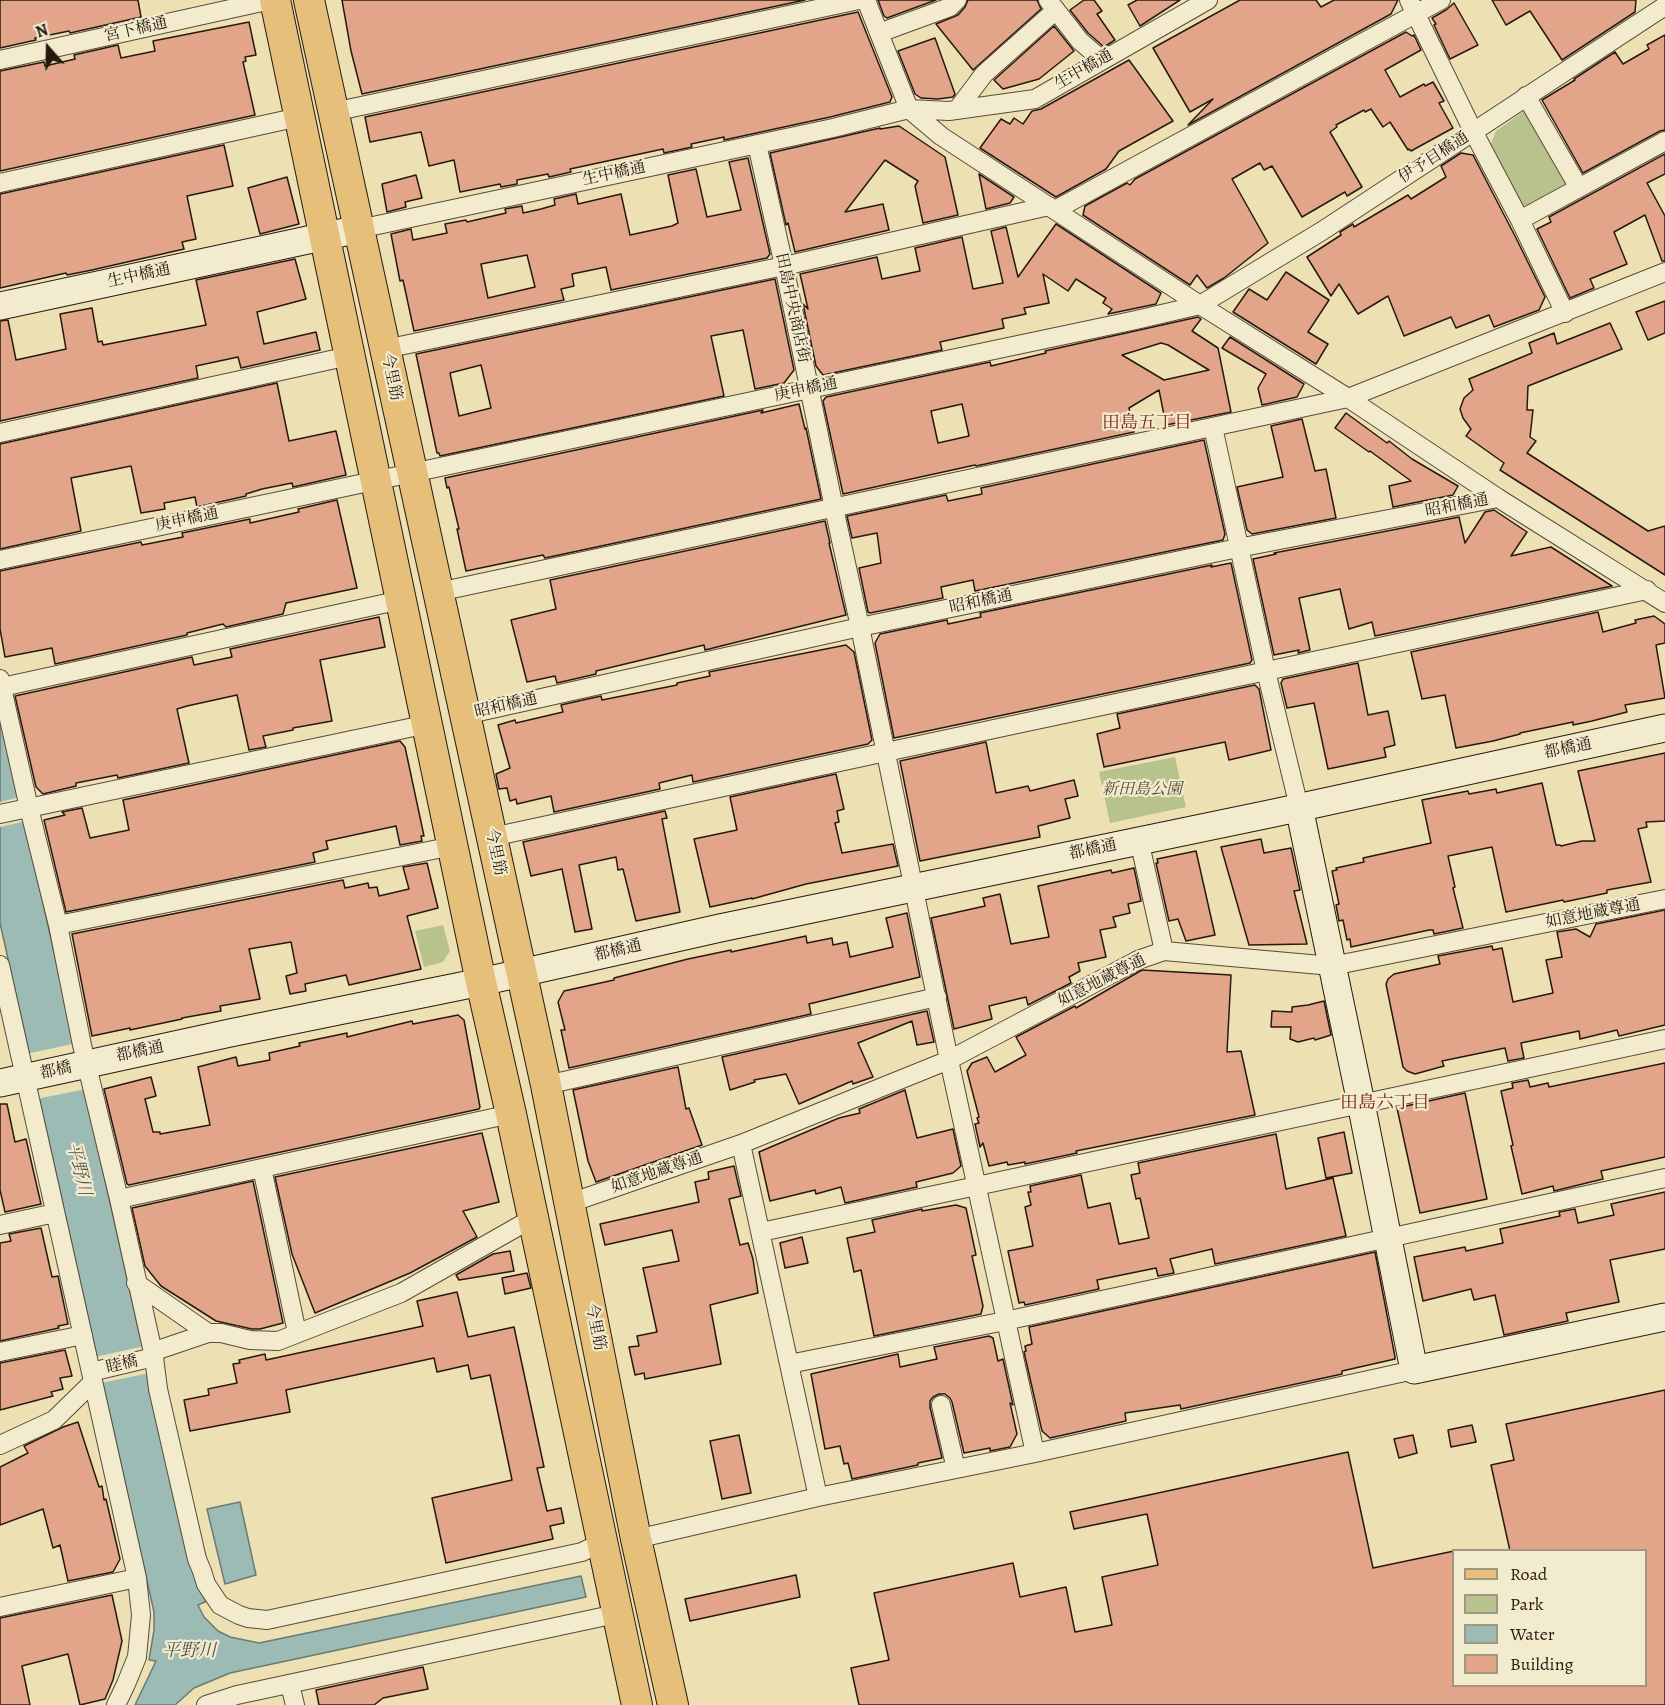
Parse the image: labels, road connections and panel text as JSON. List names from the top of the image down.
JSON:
{
  "streets": {
    "main road": ["今里筋"],
    "street": [
      "宮下橋通",
      "生中橋通",
      "伊予目橋通",
      "田島中央商店街",
      "庚申橋通",
      "昭和橋通",
      "都橋通",
      "如意地蔵尊通",
      "都橋",
      "睦橋"
    ]
  },
  "crossings": [
    ["生中橋通", "田島中央商店街"],
    ["生中橋通", "今里筋"],
    ["伊予目橋通", "庚申橋通"],
    ["田島中央商店街", "庚申橋通"],
    ["田島中央商店街", "昭和橋通"],
    ["田島中央商店街", "都橋通"],
    ["田島中央商店街", "如意地蔵尊通"],
    ["今里筋", "庚申橋通"],
    ["今里筋", "昭和橋通"],
    ["今里筋", "都橋通"],
    ["今里筋", "如意地蔵尊通"],
    ["都橋通", "都橋"]
  ],
  "districts": ["田島五丁目", "田島六丁目"],
  "water": ["平野川"],
  "parks": ["新田島公園"],
  "legend": [
    "Road",
    "Park",
    "Water",
    "Building"
  ],
  "north": "top"
}
